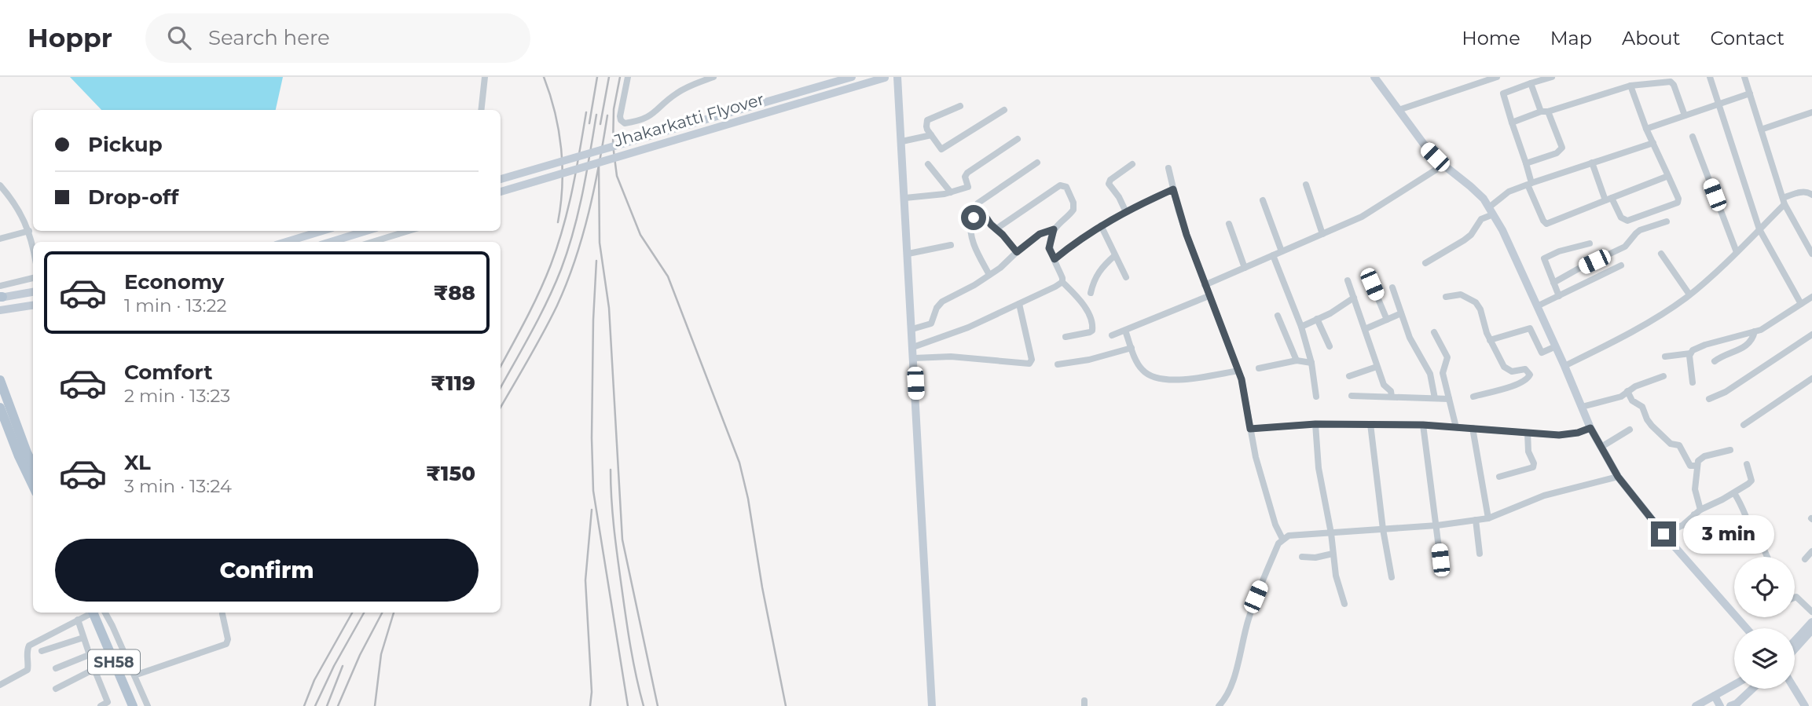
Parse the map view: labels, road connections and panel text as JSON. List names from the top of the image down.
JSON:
{
  "streets": {
    "main road": ["SH58"],
    "street": ["Jhakarkatti Flyover"]
  },
  "page": {
    "header": "Hoppr",
    "search": "Search here",
    "nav": [
      "Home",
      "Map",
      "About",
      "Contact"
    ],
    "banner": ["Pickup", "Drop-off"],
    "list": [
      {
        "name": "Economy",
        "note": "1 min · 13:22",
        "value": "₹88"
      },
      {
        "name": "Comfort",
        "note": "2 min · 13:23",
        "value": "₹119"
      },
      {
        "name": "XL",
        "note": "3 min · 13:24",
        "value": "₹150"
      }
    ],
    "bubble": "3 min",
    "buttons": "Confirm"
  }
}
